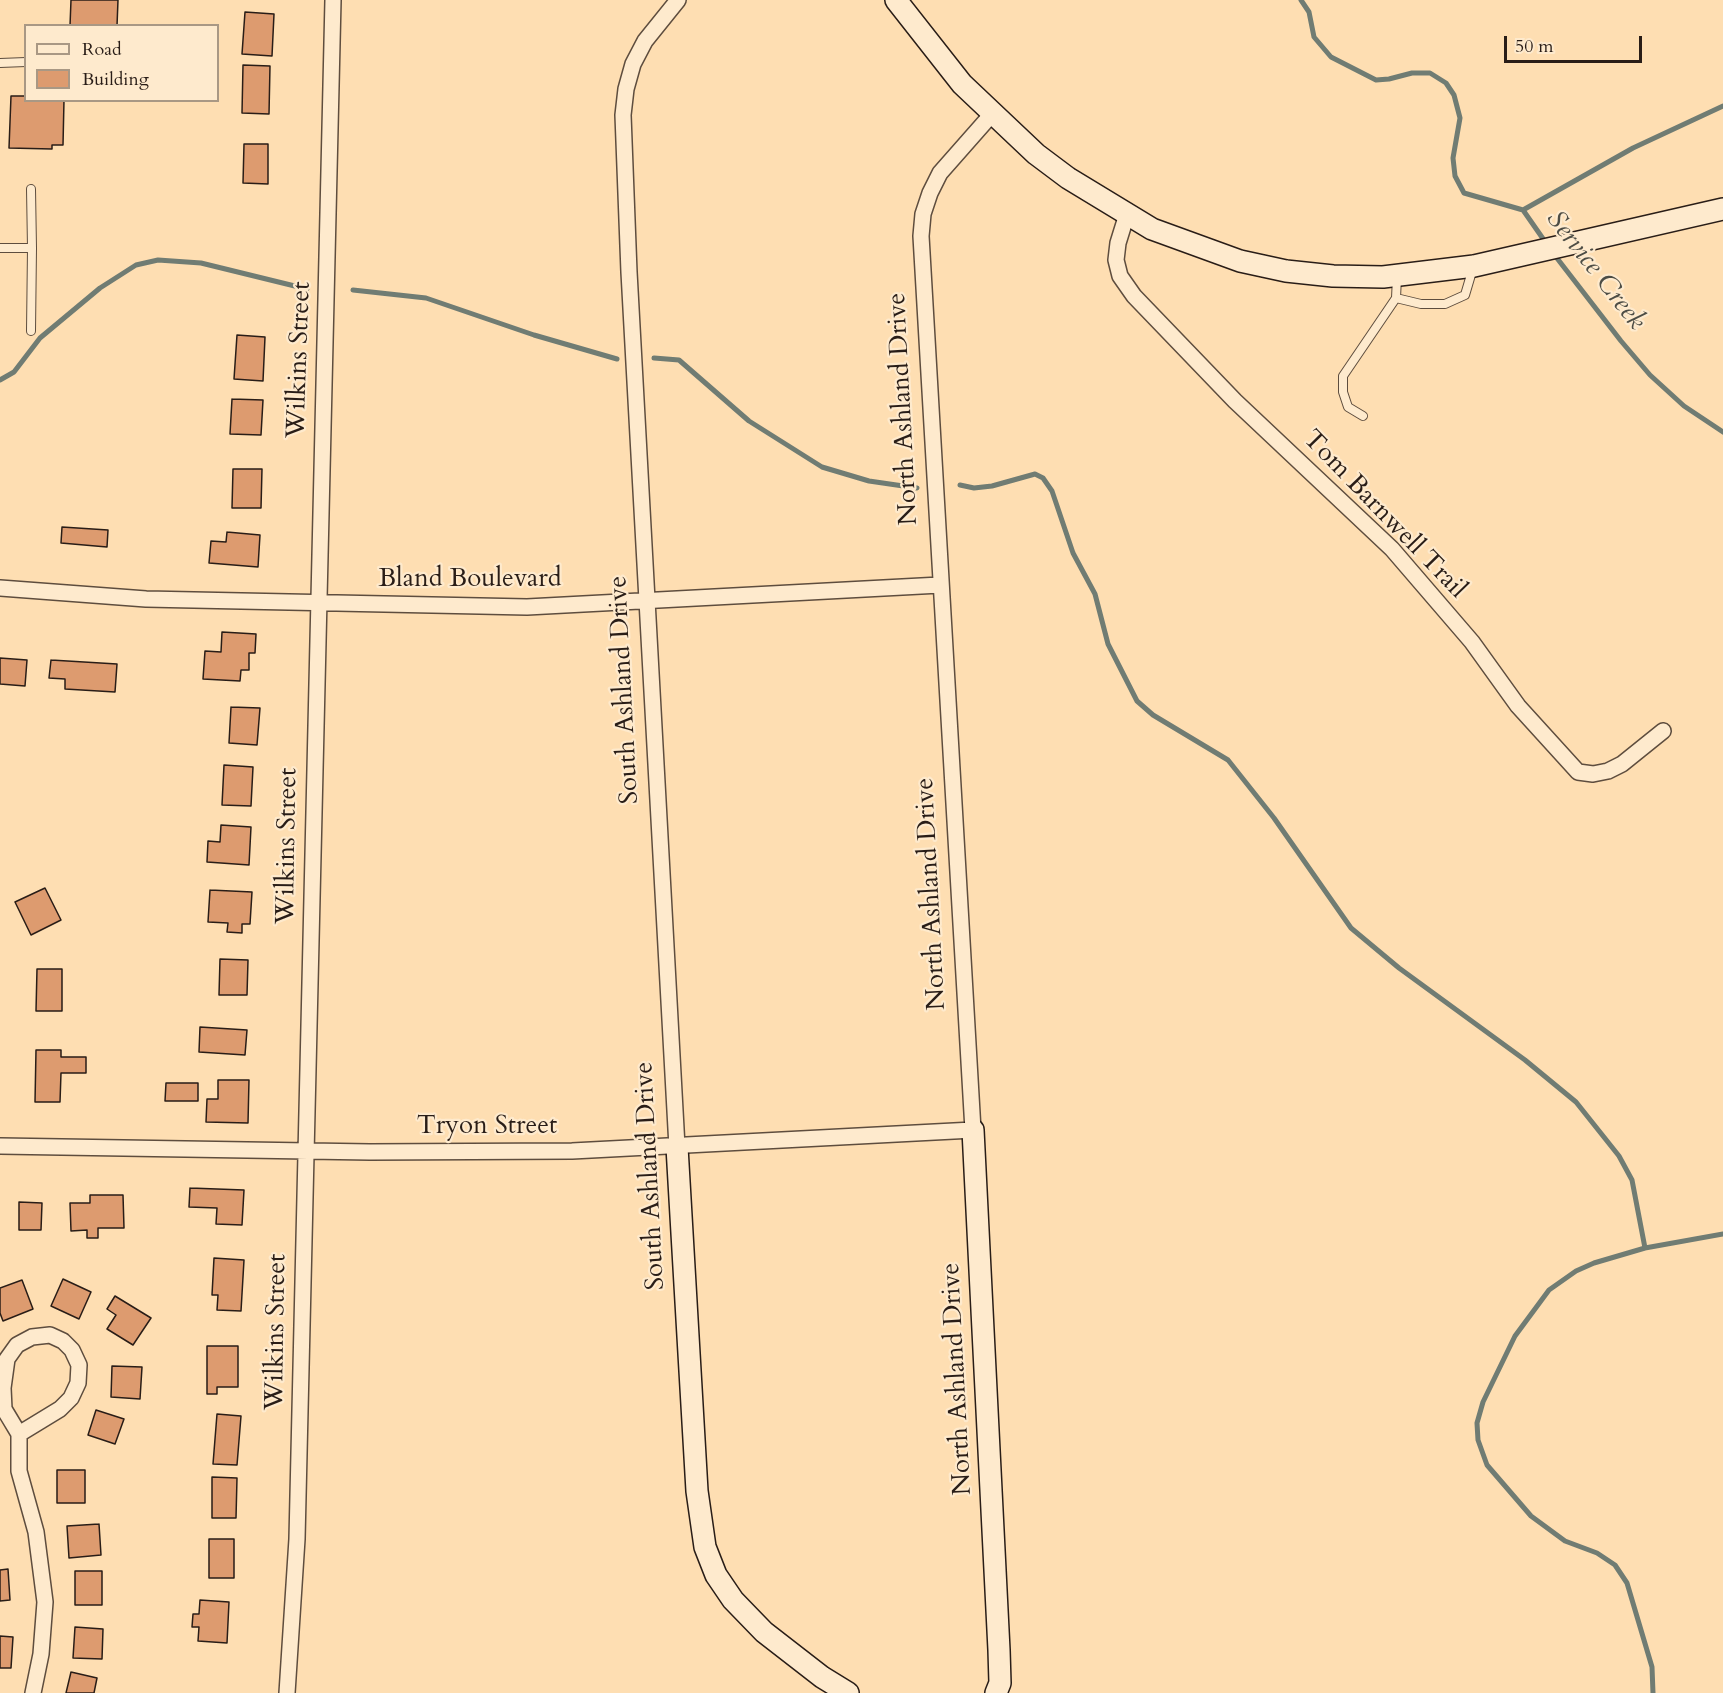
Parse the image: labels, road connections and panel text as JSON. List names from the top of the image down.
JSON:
{
  "streets": {
    "street": [
      "Wilkins Street",
      "North Ashland Drive",
      "Tom Barnwell Trail",
      "Bland Boulevard",
      "South Ashland Drive",
      "Tryon Street"
    ]
  },
  "crossings": [
    ["Wilkins Street", "Bland Boulevard"],
    ["Wilkins Street", "Tryon Street"],
    ["North Ashland Drive", "Bland Boulevard"],
    ["North Ashland Drive", "Tryon Street"],
    ["Bland Boulevard", "South Ashland Drive"],
    ["South Ashland Drive", "Tryon Street"]
  ],
  "water": ["Service Creek"],
  "legend": ["Road", "Building"],
  "scale_bar": "50 m"
}
